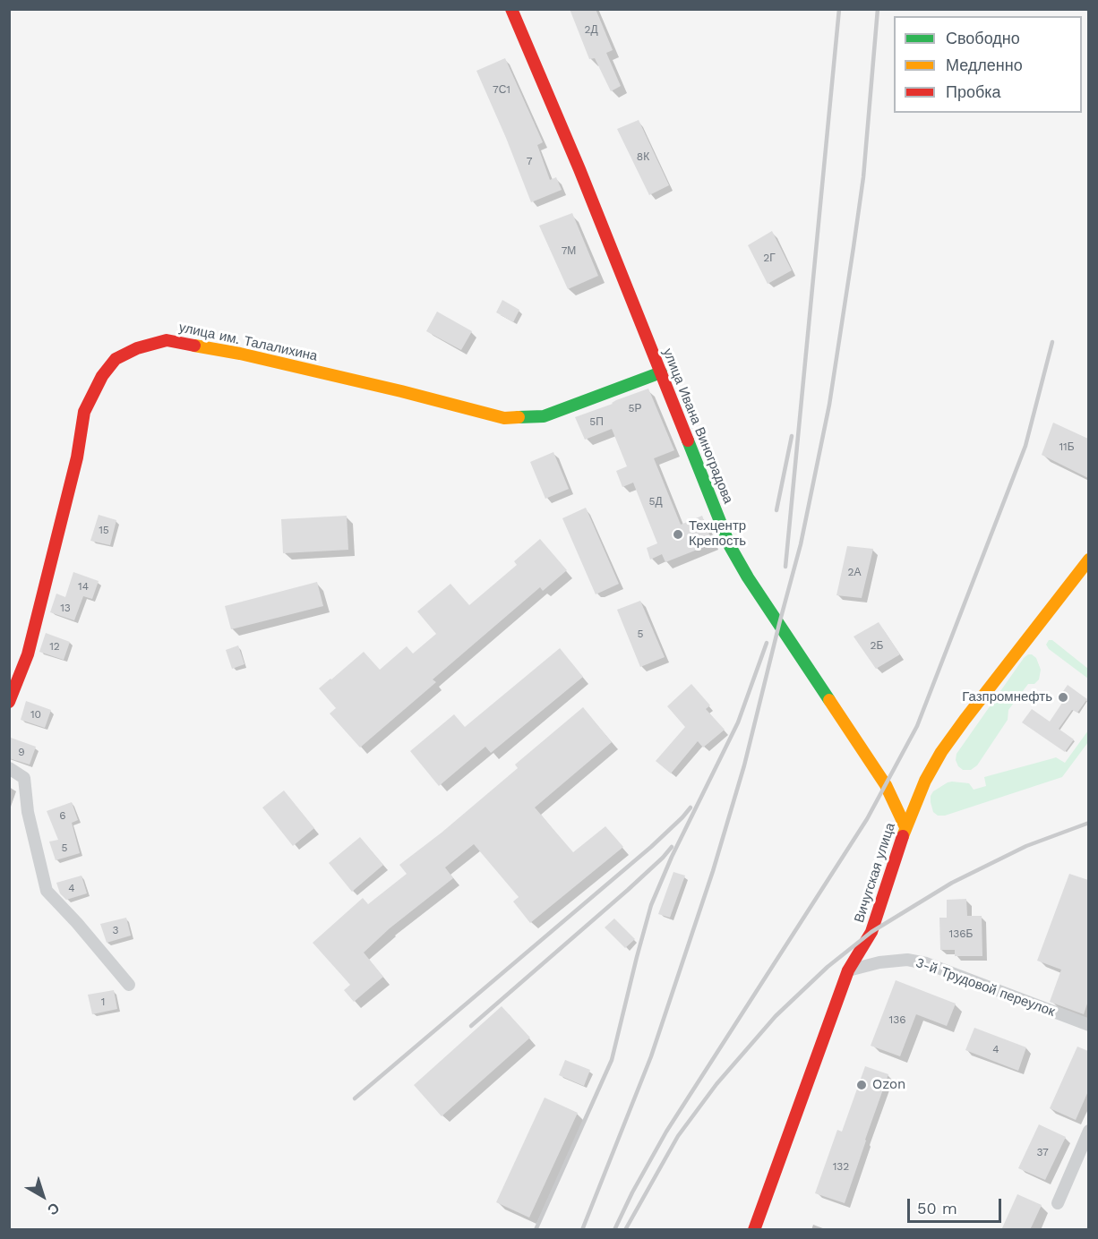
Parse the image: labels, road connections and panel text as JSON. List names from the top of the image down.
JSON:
{
  "streets": {
    "street": [
      "улица им. Талалихина",
      "улица Ивана Виноградова",
      "Вичугская улица",
      "3-й Трудовой переулок"
    ]
  },
  "crossings": [
    ["улица им. Талалихина", "улица Ивана Виноградова"],
    ["улица Ивана Виноградова", "Вичугская улица"],
    ["Вичугская улица", "3-й Трудовой переулок"]
  ],
  "places": ["Техцентр Крепость", "Газпромнефть", "Ozon"],
  "house_numbers": [
    "2Д",
    "7С1",
    "8К",
    "7",
    "7М",
    "2Г",
    "5Р",
    "5П",
    "11Б",
    "5Д",
    "15",
    "2А",
    "14",
    "13",
    "5",
    "2Б",
    "12",
    "10",
    "9",
    "6",
    "5",
    "4",
    "3",
    "136Б",
    "1",
    "136",
    "4",
    "37",
    "132"
  ],
  "legend": ["Свободно", "Медленно", "Пробка"],
  "scale_bar": "50 m",
  "north": "bottom right"
}
